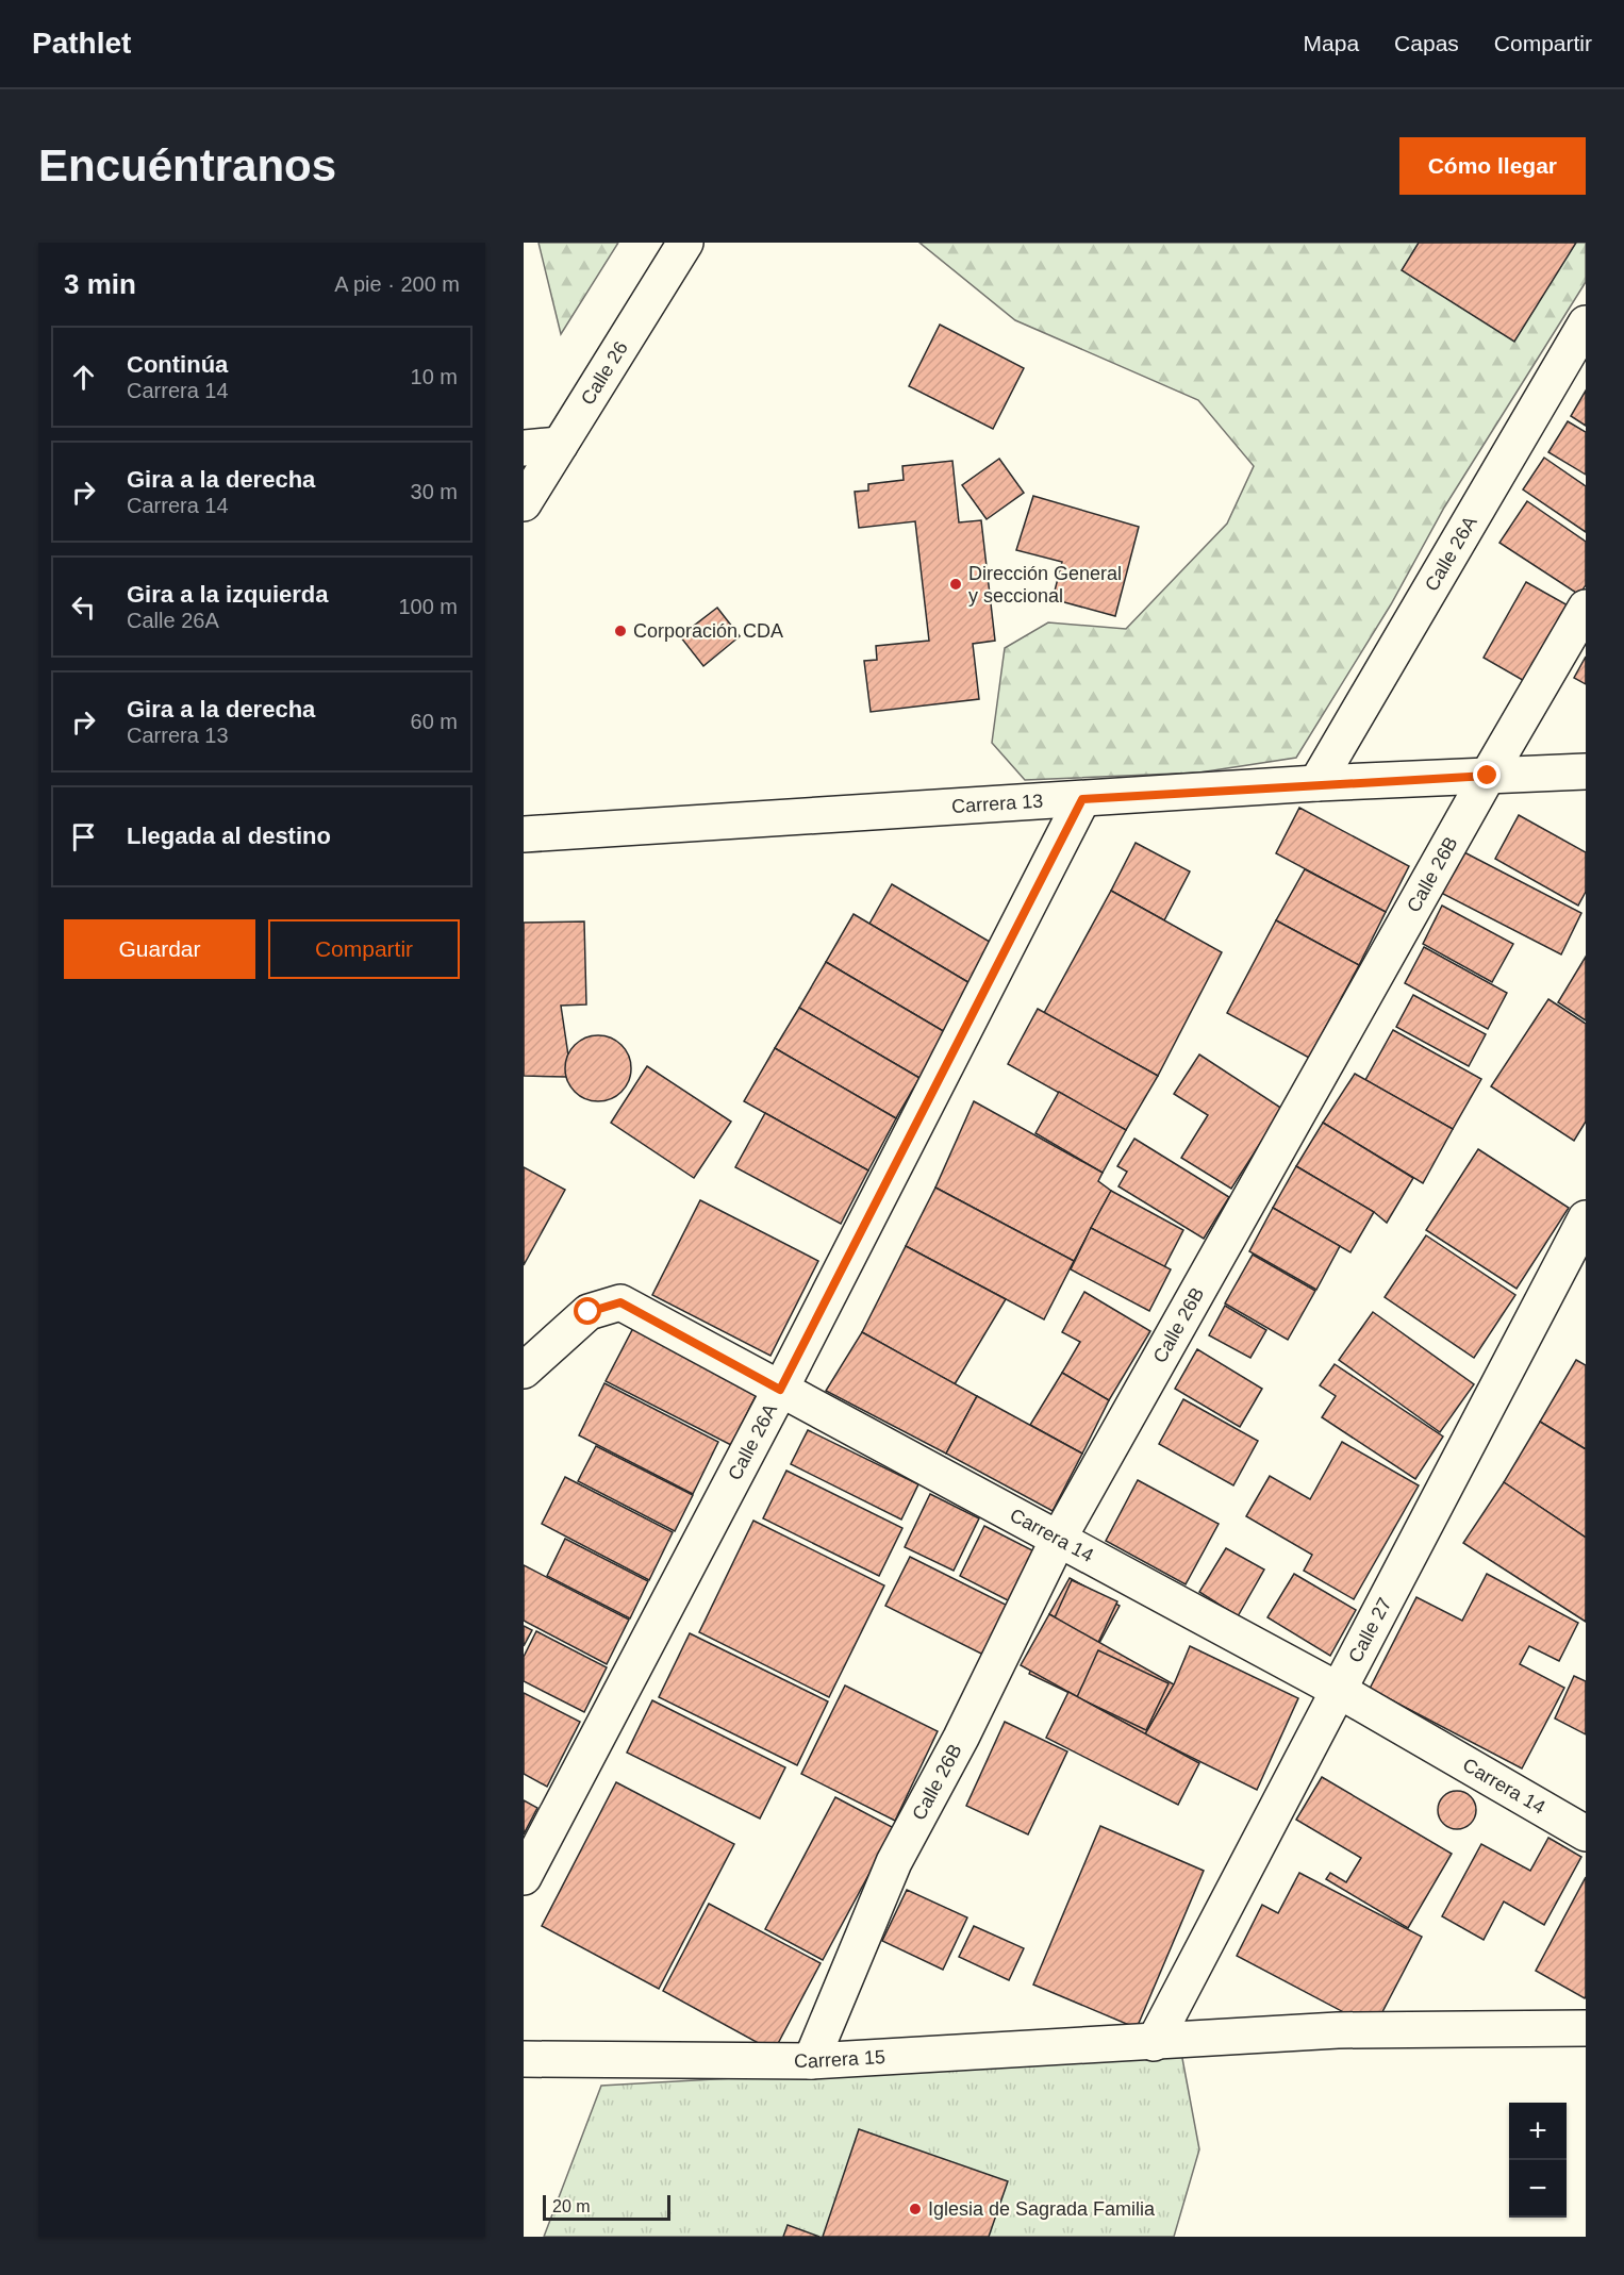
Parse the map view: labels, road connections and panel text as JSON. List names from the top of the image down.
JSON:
{
  "streets": {
    "street": [
      "Calle 26",
      "Calle 26A",
      "Carrera 13",
      "Calle 26B",
      "Carrera 14",
      "Calle 27",
      "Carrera 15"
    ]
  },
  "crossings": [
    ["Calle 26A", "Carrera 13"],
    ["Calle 26A", "Carrera 14"],
    ["Carrera 13", "Calle 26B"],
    ["Calle 26B", "Carrera 14"],
    ["Calle 26B", "Carrera 15"],
    ["Carrera 14", "Calle 27"],
    ["Calle 27", "Carrera 15"]
  ],
  "places": ["Dirección General y seccional", "Corporación CDA", "Iglesia de Sagrada Familia"],
  "scale_bar": "20 m",
  "page": {
    "header": "Pathlet",
    "nav": ["Mapa", "Capas", "Compartir"],
    "buttons": [
      "Cómo llegar",
      ["Guardar", "Compartir"]
    ],
    "title": "Encuéntranos",
    "heading": ["3 min", "A pie · 200 m"],
    "list": [
      ["Continúa", "Carrera 14", "10 m"],
      ["Gira a la derecha", "Carrera 14", "30 m"],
      ["Gira a la izquierda", "Calle 26A", "100 m"],
      ["Gira a la derecha", "Carrera 13", "60 m"],
      "Llegada al destino"
    ],
    "map_buttons": ["+", "−"],
    "scale": "20 m"
  }
}
